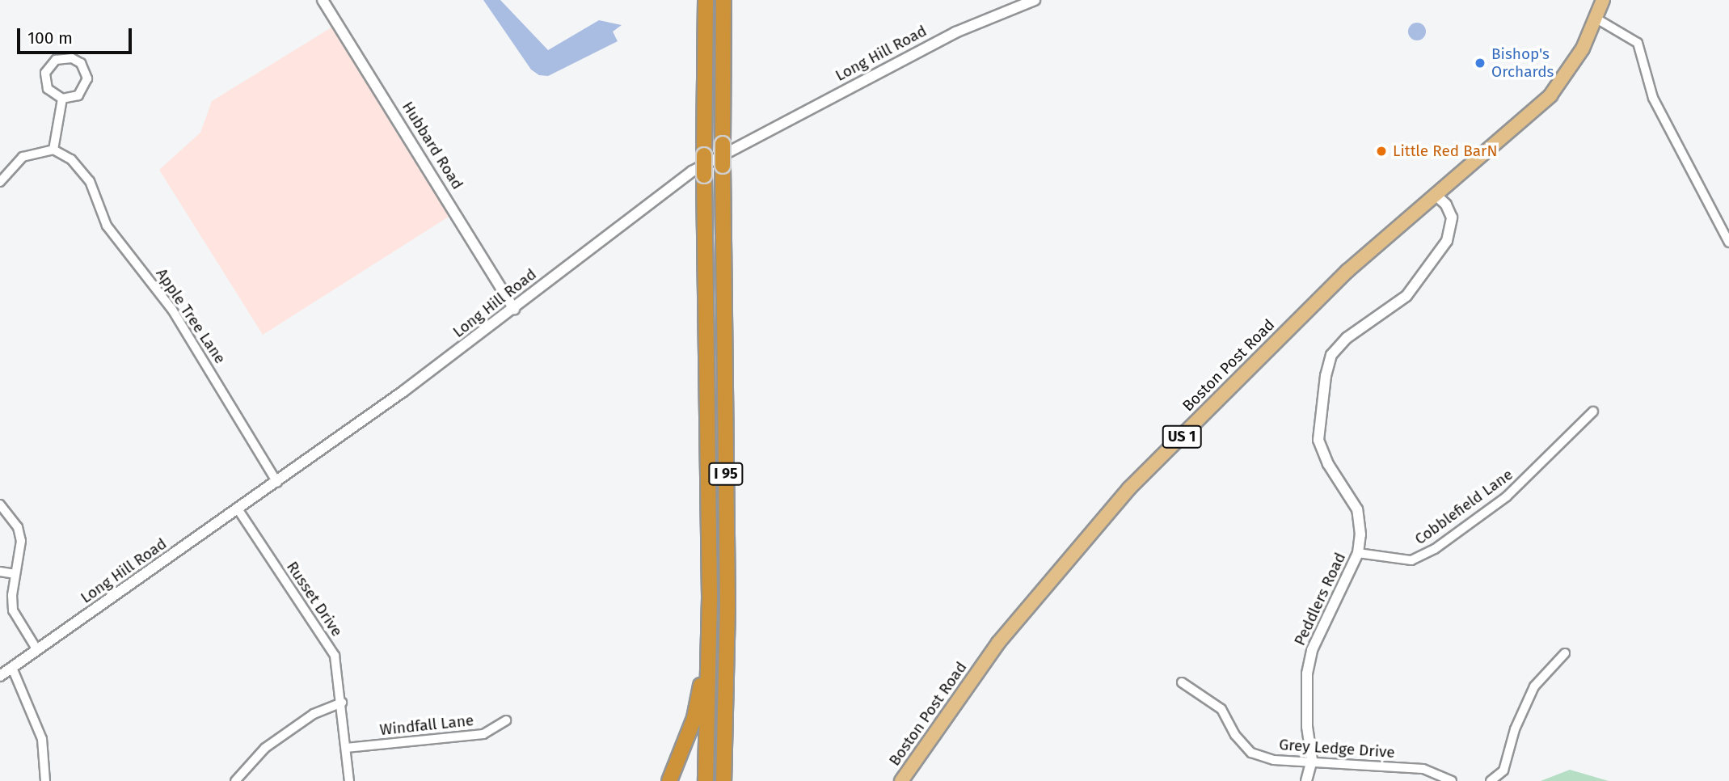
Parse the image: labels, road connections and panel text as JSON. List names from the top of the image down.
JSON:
{
  "streets": {
    "highway": ["I 95"],
    "main road": ["Boston Post Road", "US 1"],
    "street": [
      "Long Hill Road",
      "Hubbard Road",
      "Apple Tree Lane",
      "Cobblefield Lane",
      "Russet Drive",
      "Peddlers Road",
      "Windfall Lane",
      "Grey Ledge Drive"
    ]
  },
  "crossings": [
    ["Long Hill Road", "Hubbard Road"],
    ["Long Hill Road", "Apple Tree Lane"],
    ["Long Hill Road", "Russet Drive"],
    ["Boston Post Road", "Peddlers Road"],
    ["Cobblefield Lane", "Peddlers Road"],
    ["Russet Drive", "Windfall Lane"],
    ["Peddlers Road", "Grey Ledge Drive"]
  ],
  "places": ["Bishop's Orchards", "Little Red BarN"],
  "scale_bar": "100 m"
}
